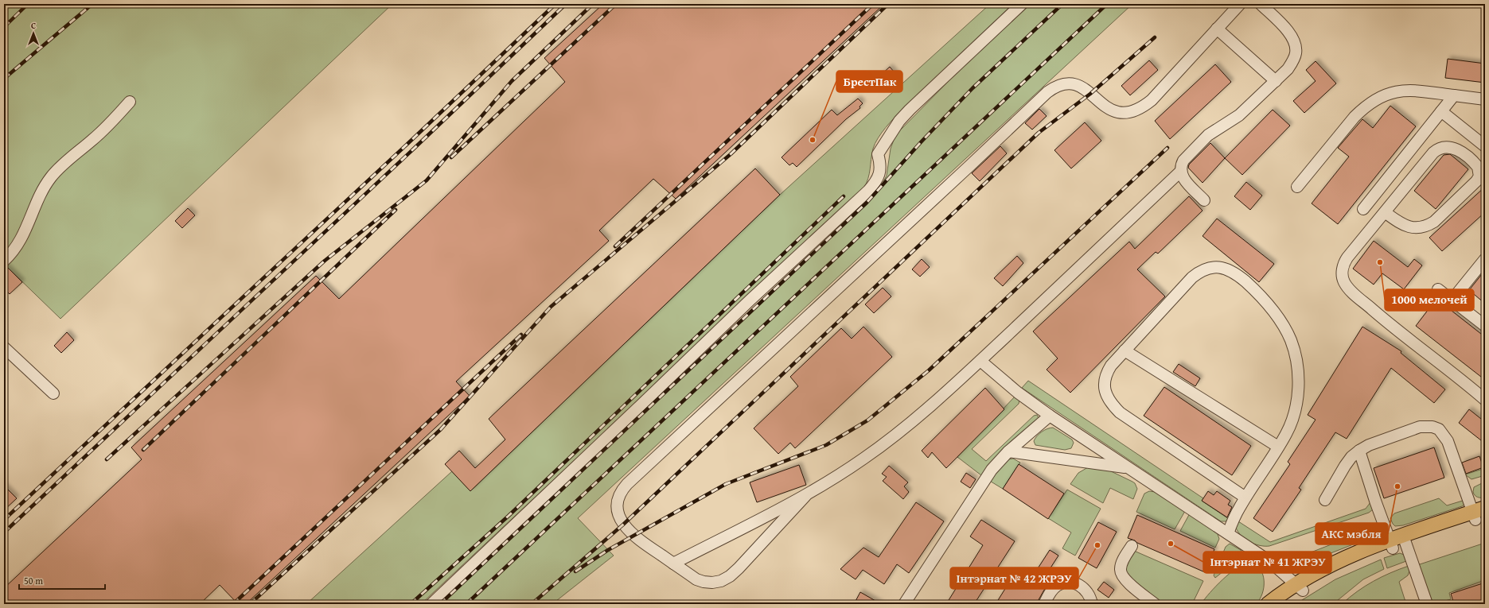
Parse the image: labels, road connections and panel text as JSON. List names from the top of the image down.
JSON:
{
  "places": [
    "БрестПак",
    "1000 мелочей",
    "АКС мэбля",
    "Інтэрнат № 41 ЖРЭУ",
    "Інтэрнат № 42 ЖРЭУ"
  ],
  "scale_bar": "50 m",
  "north": "top"
}
